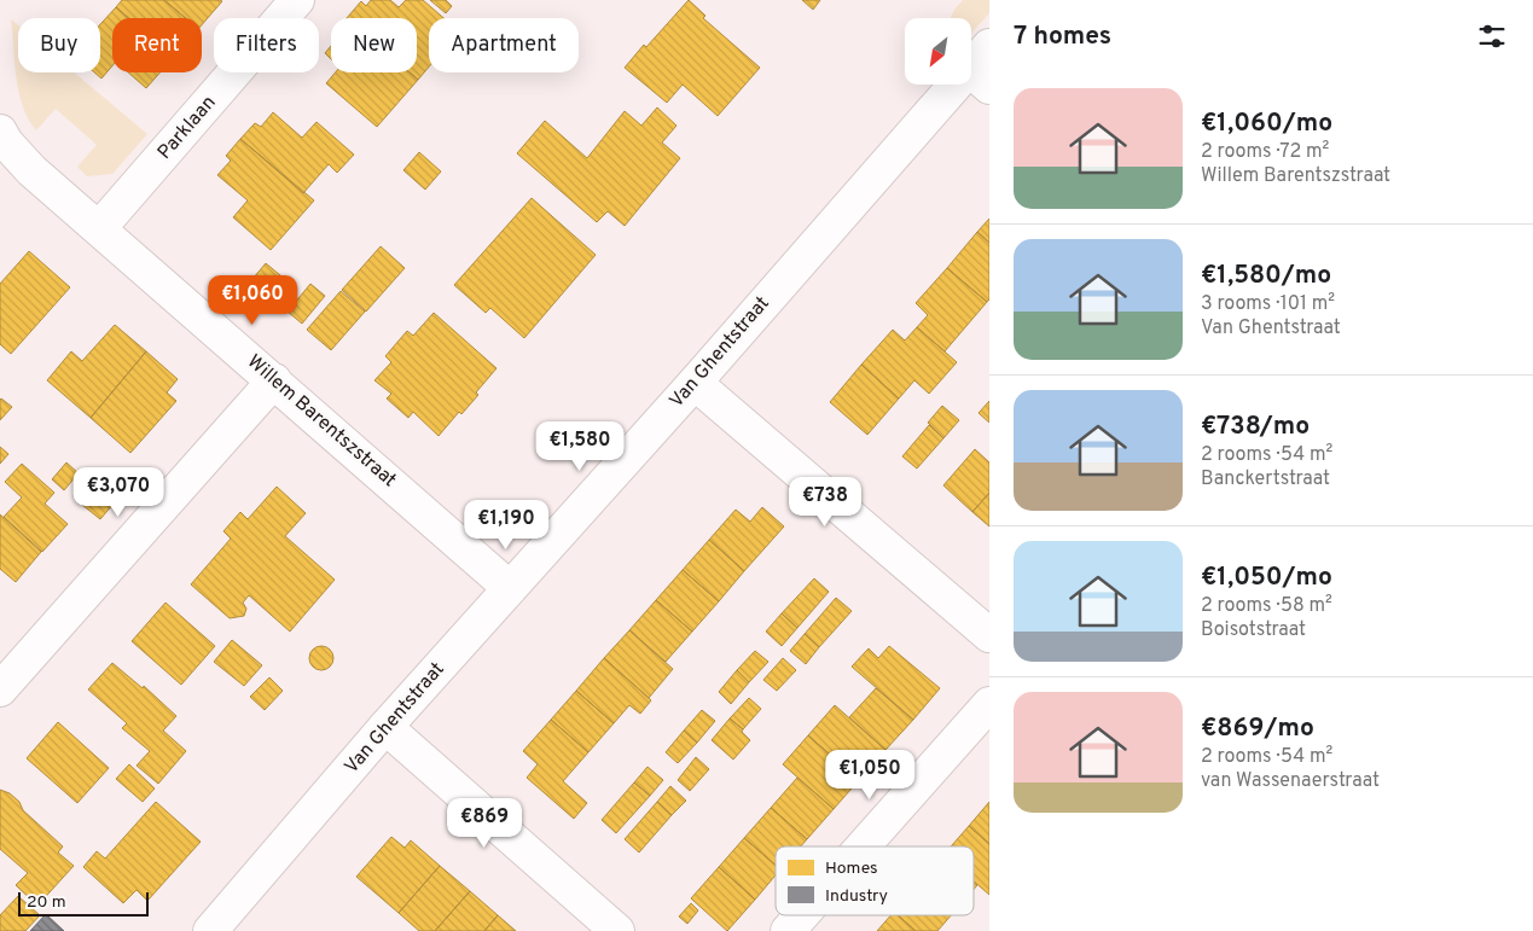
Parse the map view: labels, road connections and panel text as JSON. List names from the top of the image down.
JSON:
{
  "streets": {
    "street": ["Parklaan", "Van Ghentstraat", "Willem Barentszstraat"]
  },
  "crossings": [
    ["Parklaan", "Willem Barentszstraat"],
    ["Van Ghentstraat", "Willem Barentszstraat"]
  ],
  "legend": ["Homes", "Industry"],
  "scale_bar": "20 m",
  "north": "bottom left",
  "page": {
    "heading": "7 homes",
    "chip": [
      "Buy",
      "Rent",
      "Filters",
      "New",
      "Apartment"
    ],
    "list": [
      {
        "name": "€1,060/mo",
        "note": "2 rooms · 72 m² · Willem Barentszstraat"
      },
      {
        "name": "€1,580/mo",
        "note": "3 rooms · 101 m² · Van Ghentstraat"
      },
      {
        "name": "€738/mo",
        "note": "2 rooms · 54 m² · Banckertstraat"
      },
      {
        "name": "€1,050/mo",
        "note": "2 rooms · 58 m² · Boisotstraat"
      },
      {
        "name": "€869/mo",
        "note": "2 rooms · 54 m² · van Wassenaerstraat"
      }
    ],
    "price": [
      "€1,060",
      "€1,580",
      "€3,070",
      "€738",
      "€1,190",
      "€1,050",
      "€869"
    ],
    "scale": "20 m"
  }
}
